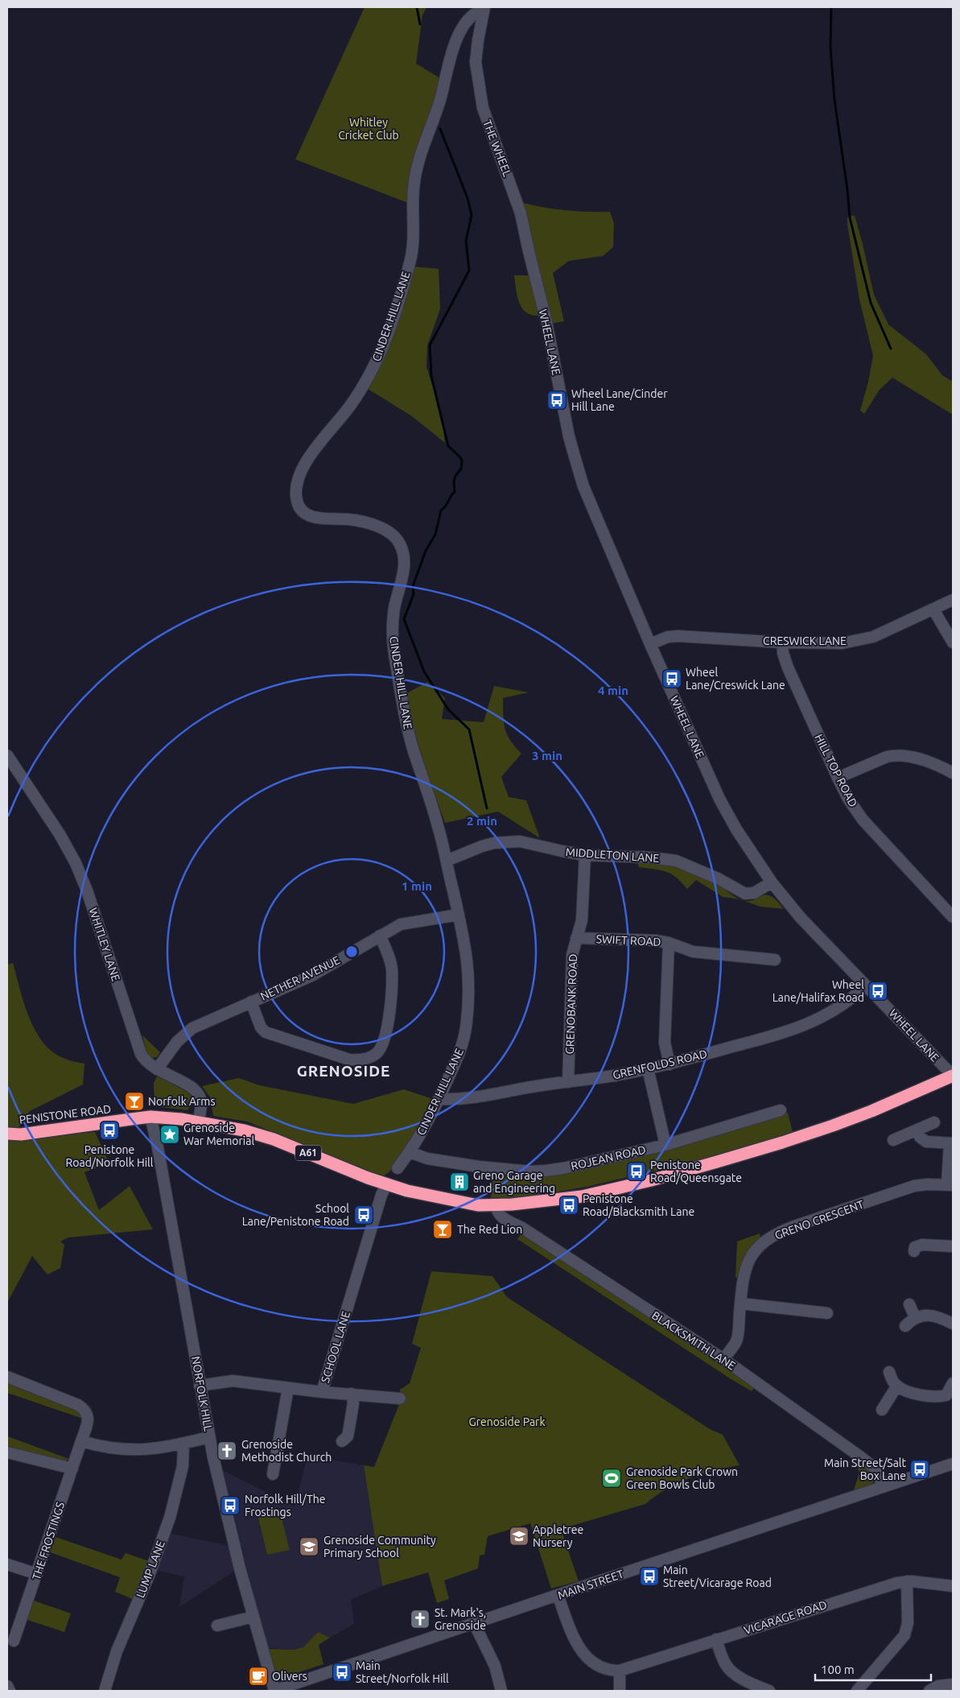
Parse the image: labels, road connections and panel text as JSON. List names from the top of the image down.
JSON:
{
  "streets": {
    "highway": ["PENISTONE ROAD", "A61"],
    "street": [
      "THE WHEEL",
      "CINDER HILL LANE",
      "WHEEL LANE",
      "CRESWICK LANE",
      "HILL TOP ROAD",
      "MIDDLETON LANE",
      "SWIFT ROAD",
      "WHITLEY LANE",
      "NETHER AVENUE",
      "GRENOBANK ROAD",
      "GRENFOLDS ROAD",
      "ROJEAN ROAD",
      "GRENO CRESCENT",
      "BLACKSMITH LANE",
      "SCHOOL LANE",
      "NORFOLK HILL",
      "THE FROSTINGS",
      "LUMP LANE",
      "MAIN STREET",
      "VICARAGE ROAD"
    ]
  },
  "crossings": [
    ["THE WHEEL", "CINDER HILL LANE"],
    ["THE WHEEL", "WHEEL LANE"],
    ["CINDER HILL LANE", "MIDDLETON LANE"],
    ["CINDER HILL LANE", "NETHER AVENUE"],
    ["CINDER HILL LANE", "GRENFOLDS ROAD"],
    ["CINDER HILL LANE", "ROJEAN ROAD"],
    ["WHEEL LANE", "CRESWICK LANE"],
    ["WHEEL LANE", "MIDDLETON LANE"],
    ["WHEEL LANE", "GRENFOLDS ROAD"],
    ["WHEEL LANE", "A61"],
    ["CRESWICK LANE", "HILL TOP ROAD"],
    ["MIDDLETON LANE", "GRENOBANK ROAD"],
    ["SWIFT ROAD", "GRENOBANK ROAD"],
    ["WHITLEY LANE", "NETHER AVENUE"],
    ["WHITLEY LANE", "A61"],
    ["GRENOBANK ROAD", "GRENFOLDS ROAD"],
    ["PENISTONE ROAD", "A61"],
    ["PENISTONE ROAD", "NORFOLK HILL"],
    ["A61", "BLACKSMITH LANE"],
    ["A61", "SCHOOL LANE"],
    ["A61", "NORFOLK HILL"],
    ["GRENO CRESCENT", "BLACKSMITH LANE"],
    ["BLACKSMITH LANE", "MAIN STREET"],
    ["SCHOOL LANE", "NORFOLK HILL"],
    ["NORFOLK HILL", "MAIN STREET"],
    ["MAIN STREET", "VICARAGE ROAD"]
  ],
  "districts": ["GRENOSIDE"],
  "parks": ["Whitley Cricket Club", "Grenoside Park"],
  "places": {
    "bus stop": [
      "Wheel Lane/Cinder Hill Lane",
      "Wheel Lane/Creswick Lane",
      "Wheel Lane/Halifax Road",
      "Penistone Road/Norfolk Hill",
      "Penistone Road/Queensgate",
      "Penistone Road/Blacksmith Lane",
      "School Lane/Penistone Road",
      "Main Street/Salt Box Lane",
      "Norfolk Hill/The Frostings",
      "Main Street/Vicarage Road",
      "Main Street/Norfolk Hill"
    ],
    "bar": ["Norfolk Arms", "The Red Lion"],
    "place": ["Grenoside War Memorial"],
    "building": ["Greno Garage and Engineering"],
    "church": ["Grenoside Methodist Church", "St. Mark's, Grenoside"],
    "sports": ["Grenoside Park Crown Green Bowls Club"],
    "school or university": ["Appletree Nursery", "Grenoside Community Primary School"],
    "cafe": ["Olivers"]
  },
  "scale_bar": "100 m",
  "rings": [
    "4 min",
    "3 min",
    "2 min",
    "1 min"
  ]
}
